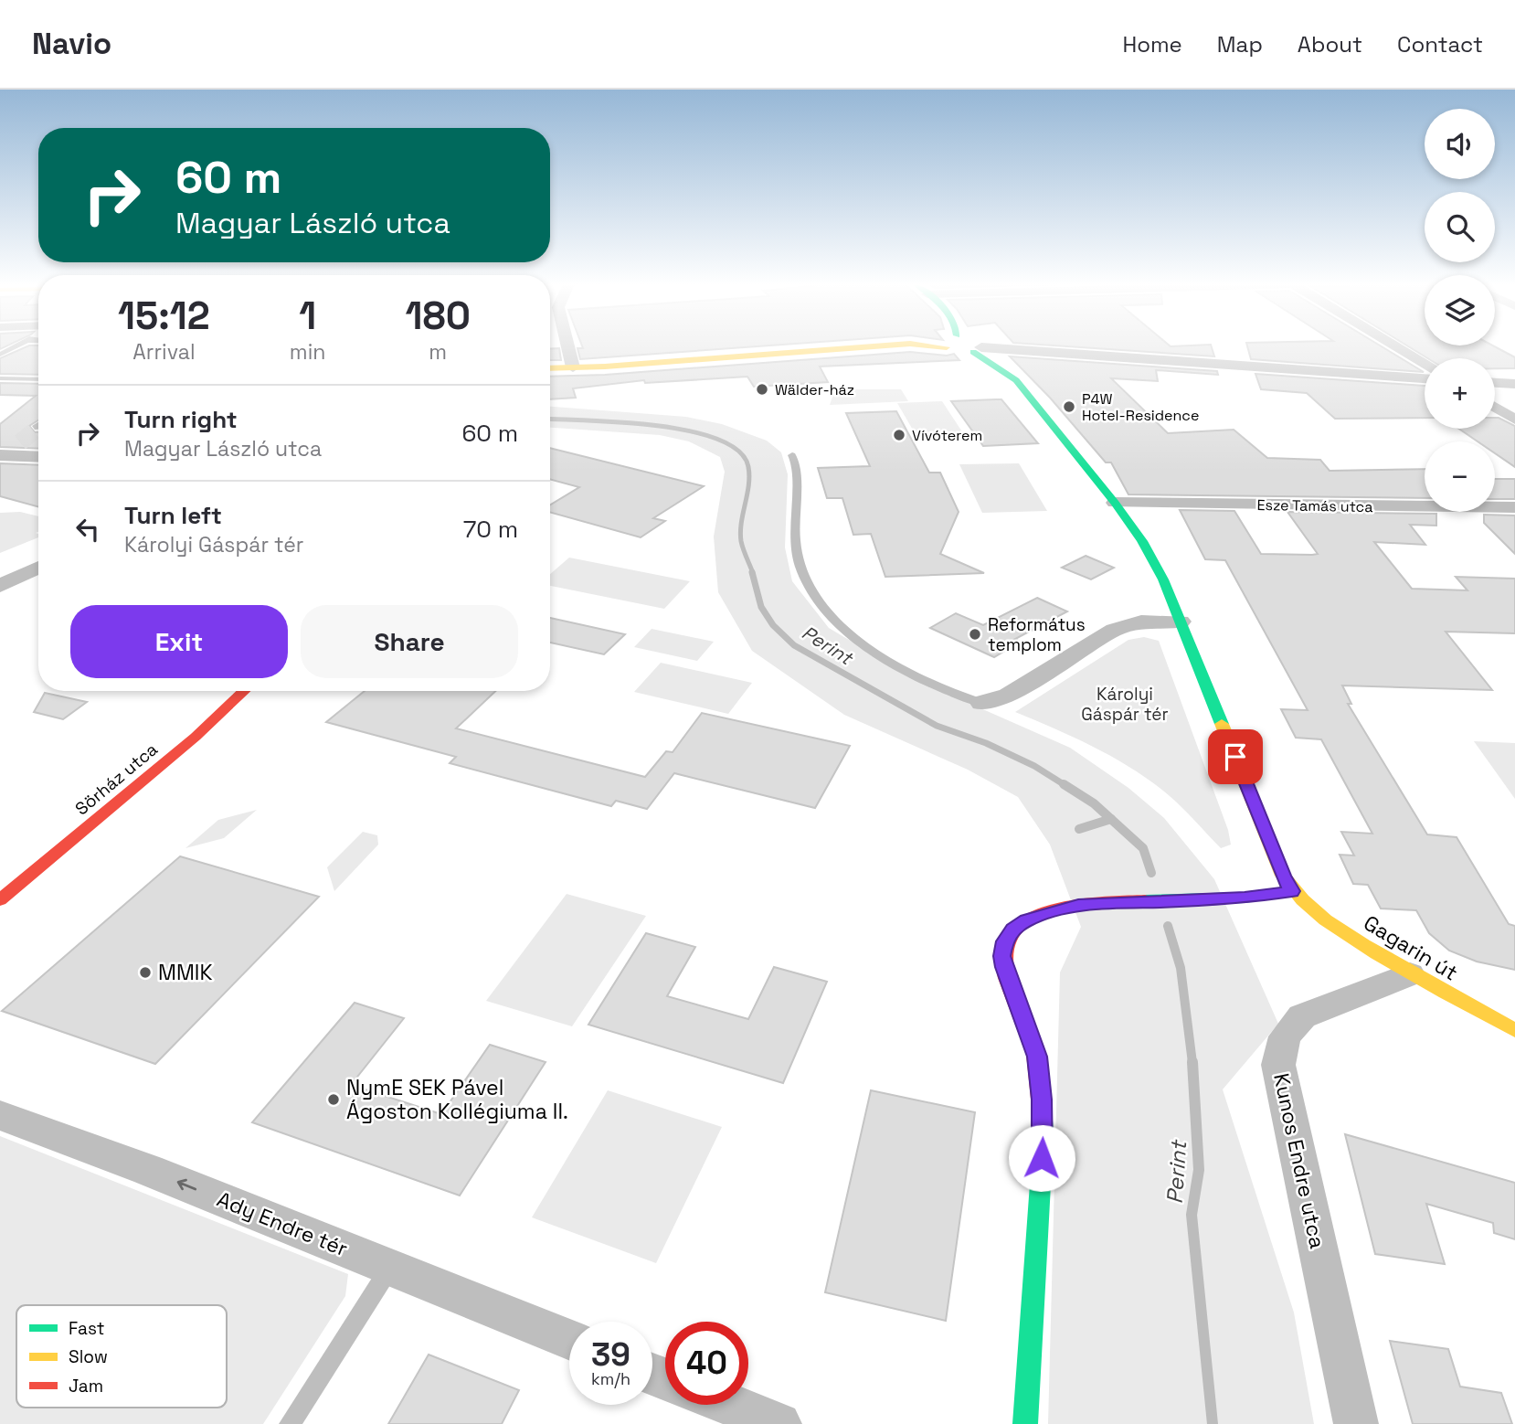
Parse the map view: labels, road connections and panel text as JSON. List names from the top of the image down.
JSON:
{
  "streets": {
    "street": [
      "Esze Tamás utca",
      "Sörház utca",
      "Gagarin út",
      "Kunos Endre utca",
      "Ady Endre tér"
    ]
  },
  "crossings": [
    ["Gagarin út", "Kunos Endre utca"]
  ],
  "one_way": ["Ady Endre tér"],
  "water": ["Perint"],
  "parks": ["Károlyi Gáspár tér"],
  "places": [
    "Wälder-ház",
    "P4W Hotel-Residence",
    "Vívóterem",
    "Református templom",
    "MMIK",
    "NymE SEK Pável Ágoston Kollégiuma II."
  ],
  "legend": ["Fast", "Slow", "Jam"],
  "page": {
    "header": "Navio",
    "nav": [
      "Home",
      "Map",
      "About",
      "Contact"
    ],
    "map_buttons": ["+", "−"],
    "turn": ["60 m", "Magyar László utca"],
    "eta": [
      "15:12",
      "Arrival",
      "1",
      "min",
      "180",
      "m"
    ],
    "list": [
      {
        "name": "Turn right",
        "note": "Magyar László utca",
        "value": "60 m"
      },
      {
        "name": "Turn left",
        "note": "Károlyi Gáspár tér",
        "value": "70 m"
      }
    ],
    "buttons": ["Exit", "Share"],
    "speed": "39 km/h",
    "limit": "40"
  }
}
